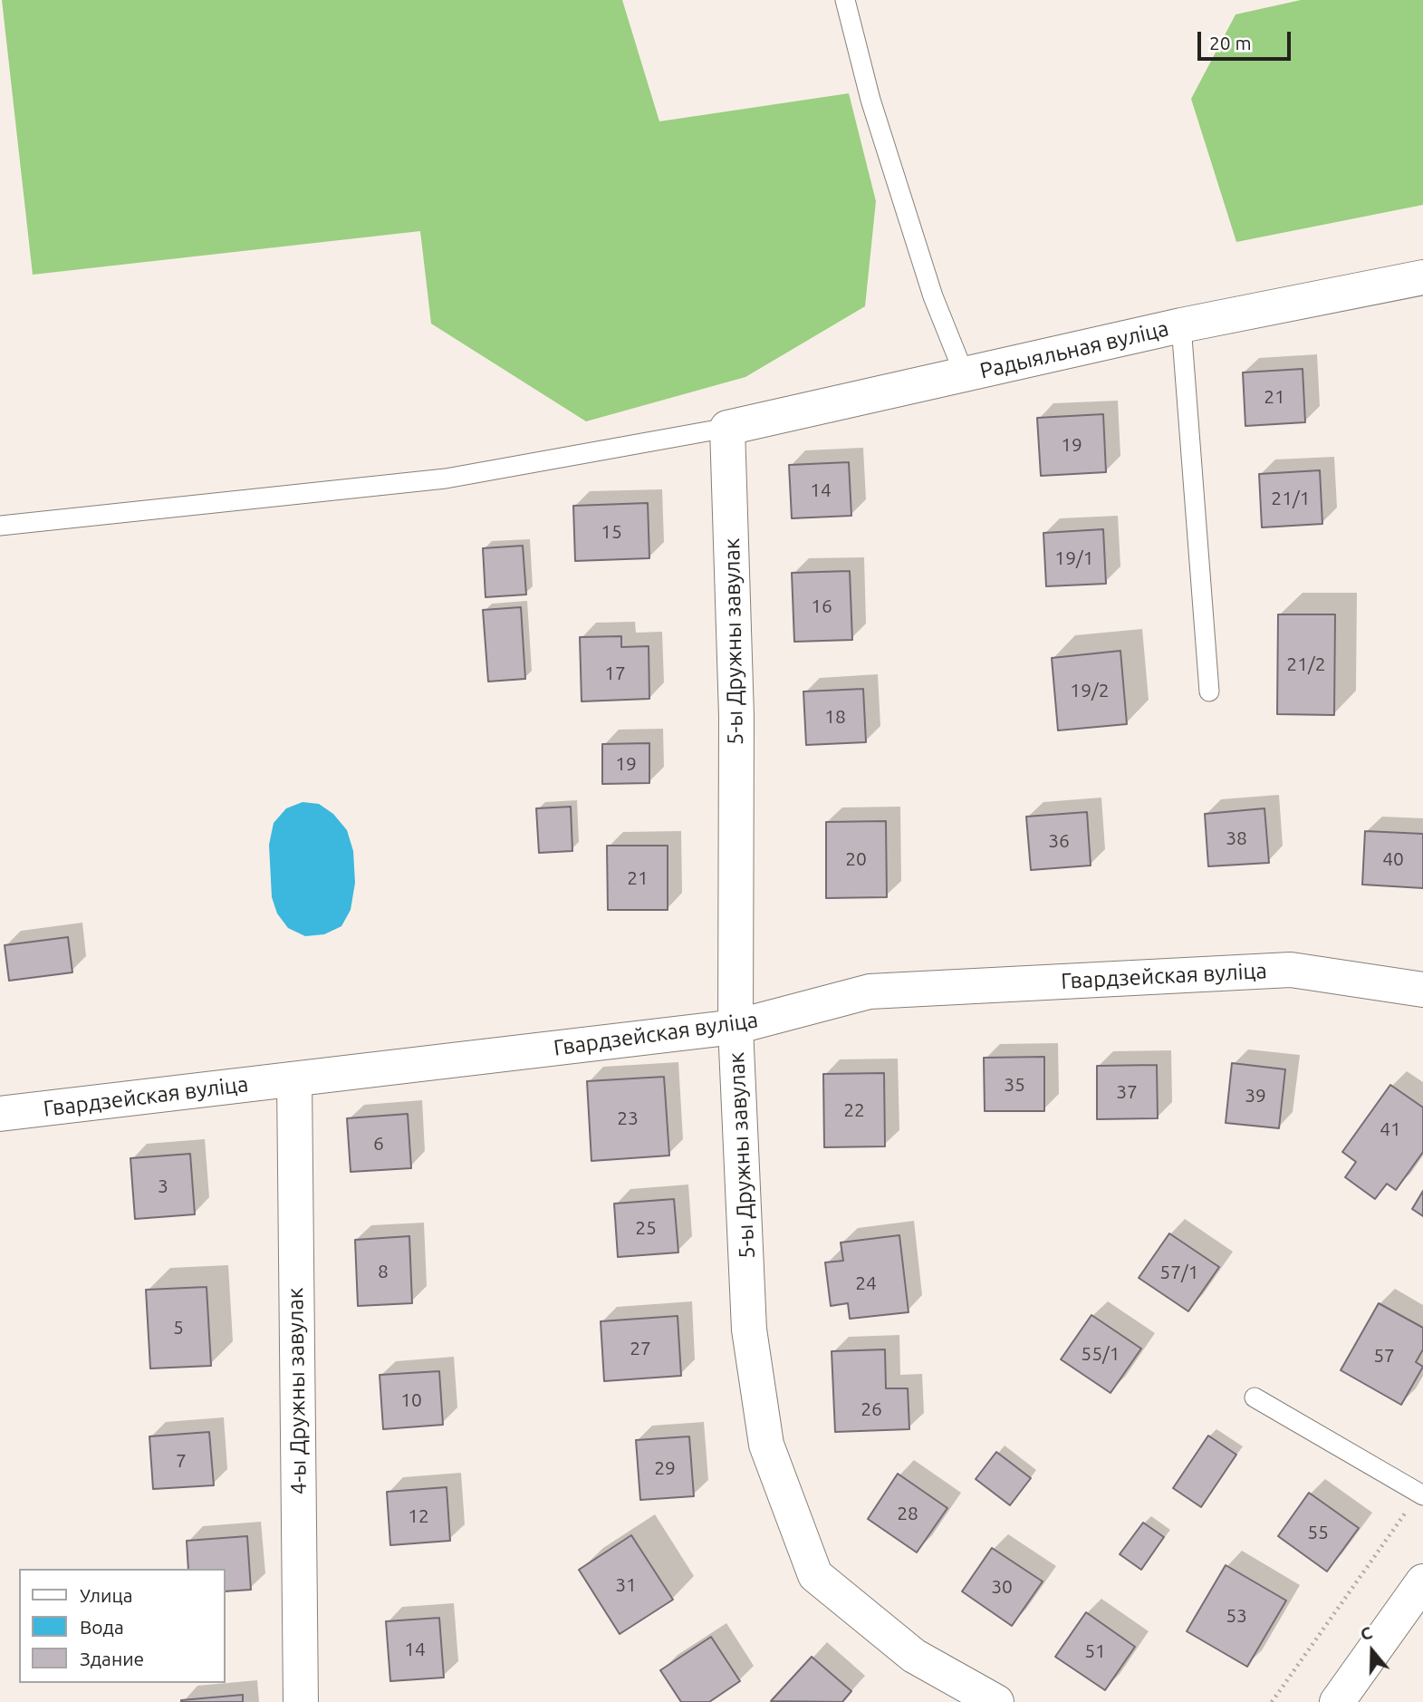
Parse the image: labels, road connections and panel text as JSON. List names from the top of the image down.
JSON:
{
  "streets": {
    "street": [
      "Радыяльная вуліца",
      "5-ы Дружны завулак",
      "Гвардзейская вуліца",
      "4-ы Дружны завулак"
    ]
  },
  "crossings": [
    ["Радыяльная вуліца", "5-ы Дружны завулак"],
    ["5-ы Дружны завулак", "Гвардзейская вуліца"],
    ["Гвардзейская вуліца", "4-ы Дружны завулак"]
  ],
  "house_numbers": [
    "21",
    "19",
    "14",
    "21/1",
    "15",
    "19/1",
    "16",
    "21/2",
    "17",
    "19/2",
    "18",
    "19",
    "38",
    "36",
    "20",
    "40",
    "21",
    "35",
    "37",
    "39",
    "22",
    "23",
    "41",
    "6",
    "3",
    "25",
    "8",
    "57/1",
    "24",
    "5",
    "27",
    "55/1",
    "57",
    "10",
    "26",
    "7",
    "29",
    "28",
    "12",
    "55",
    "31",
    "30",
    "53",
    "14",
    "51"
  ],
  "legend": ["Улица", "Вода", "Здание"],
  "scale_bar": "20 m",
  "north": "top"
}
